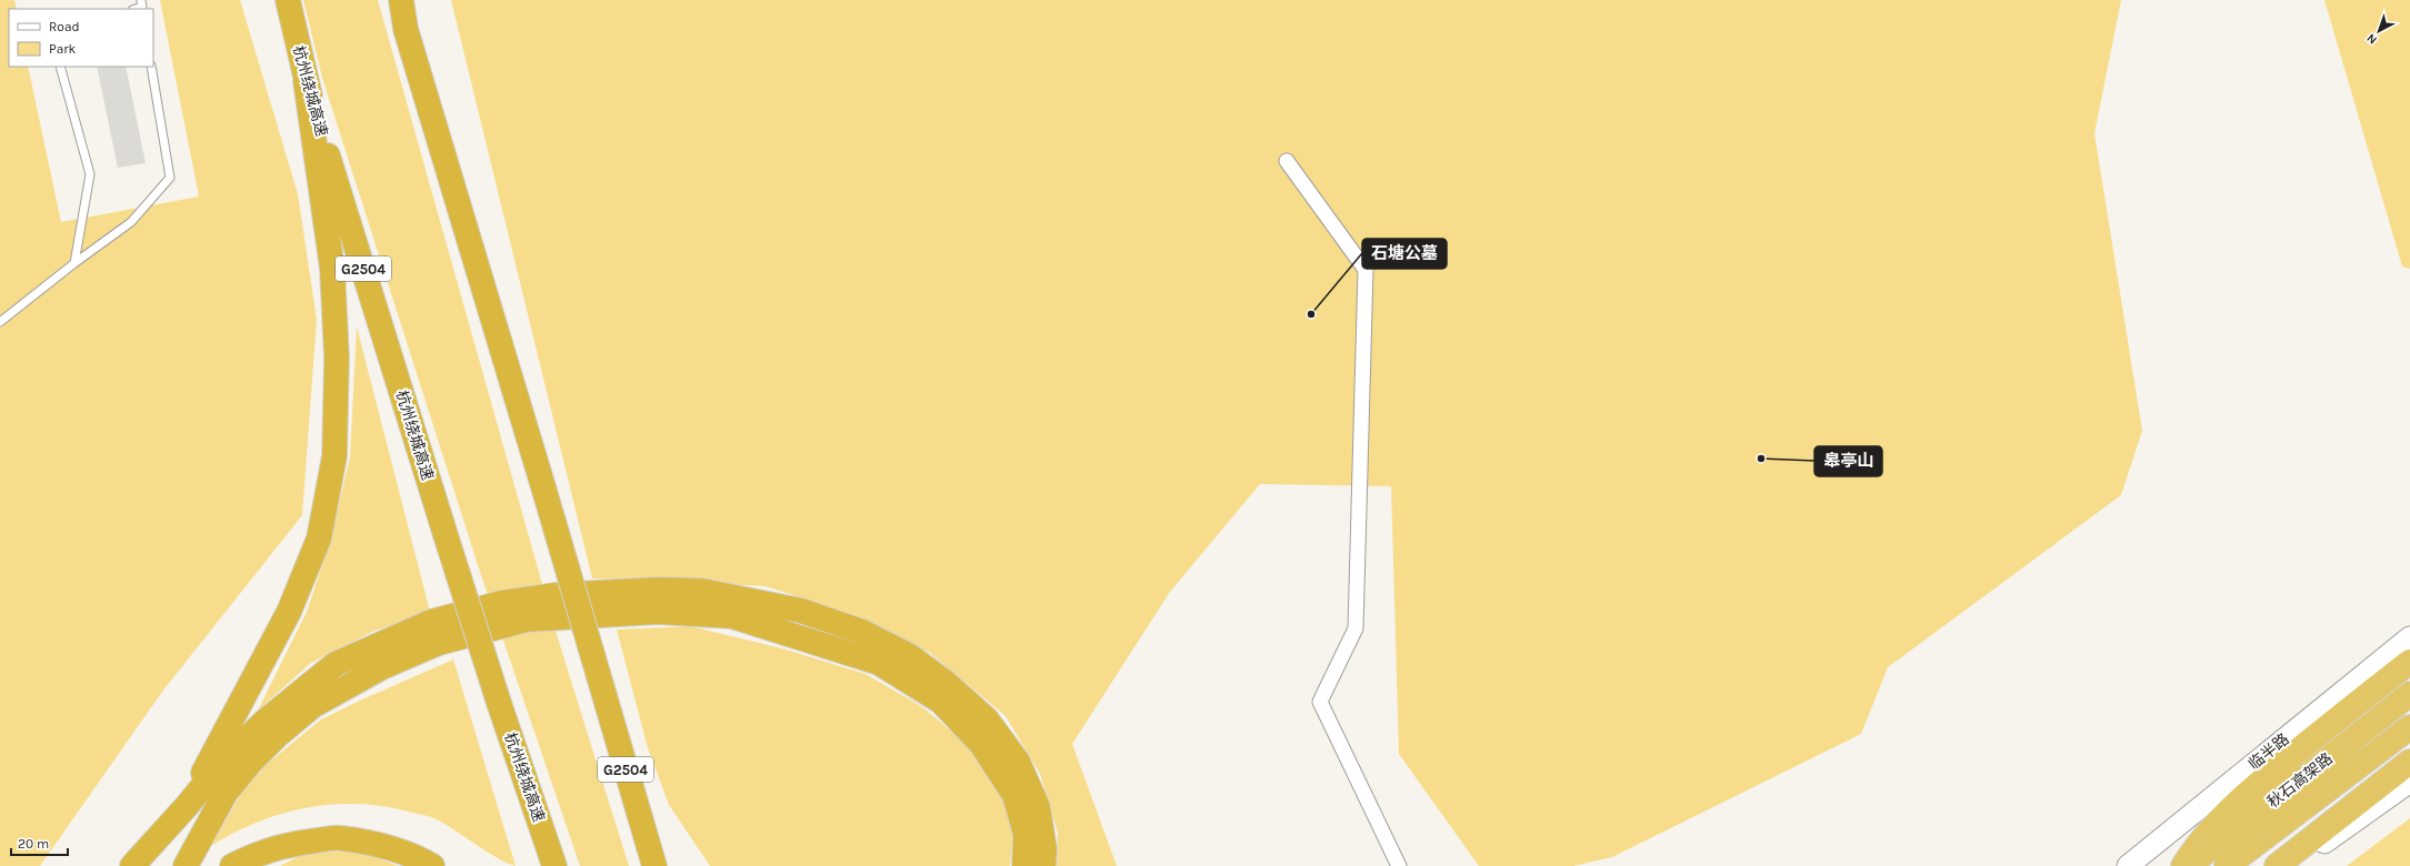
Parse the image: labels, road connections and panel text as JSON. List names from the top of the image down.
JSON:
{
  "streets": {
    "highway": ["杭州绕城高速", "G2504", "秋石高架路"],
    "main road": ["临半路"]
  },
  "places": ["石塘公墓", "皋亭山"],
  "legend": ["Road", "Park"],
  "scale_bar": "20 m",
  "north": "bottom left"
}
